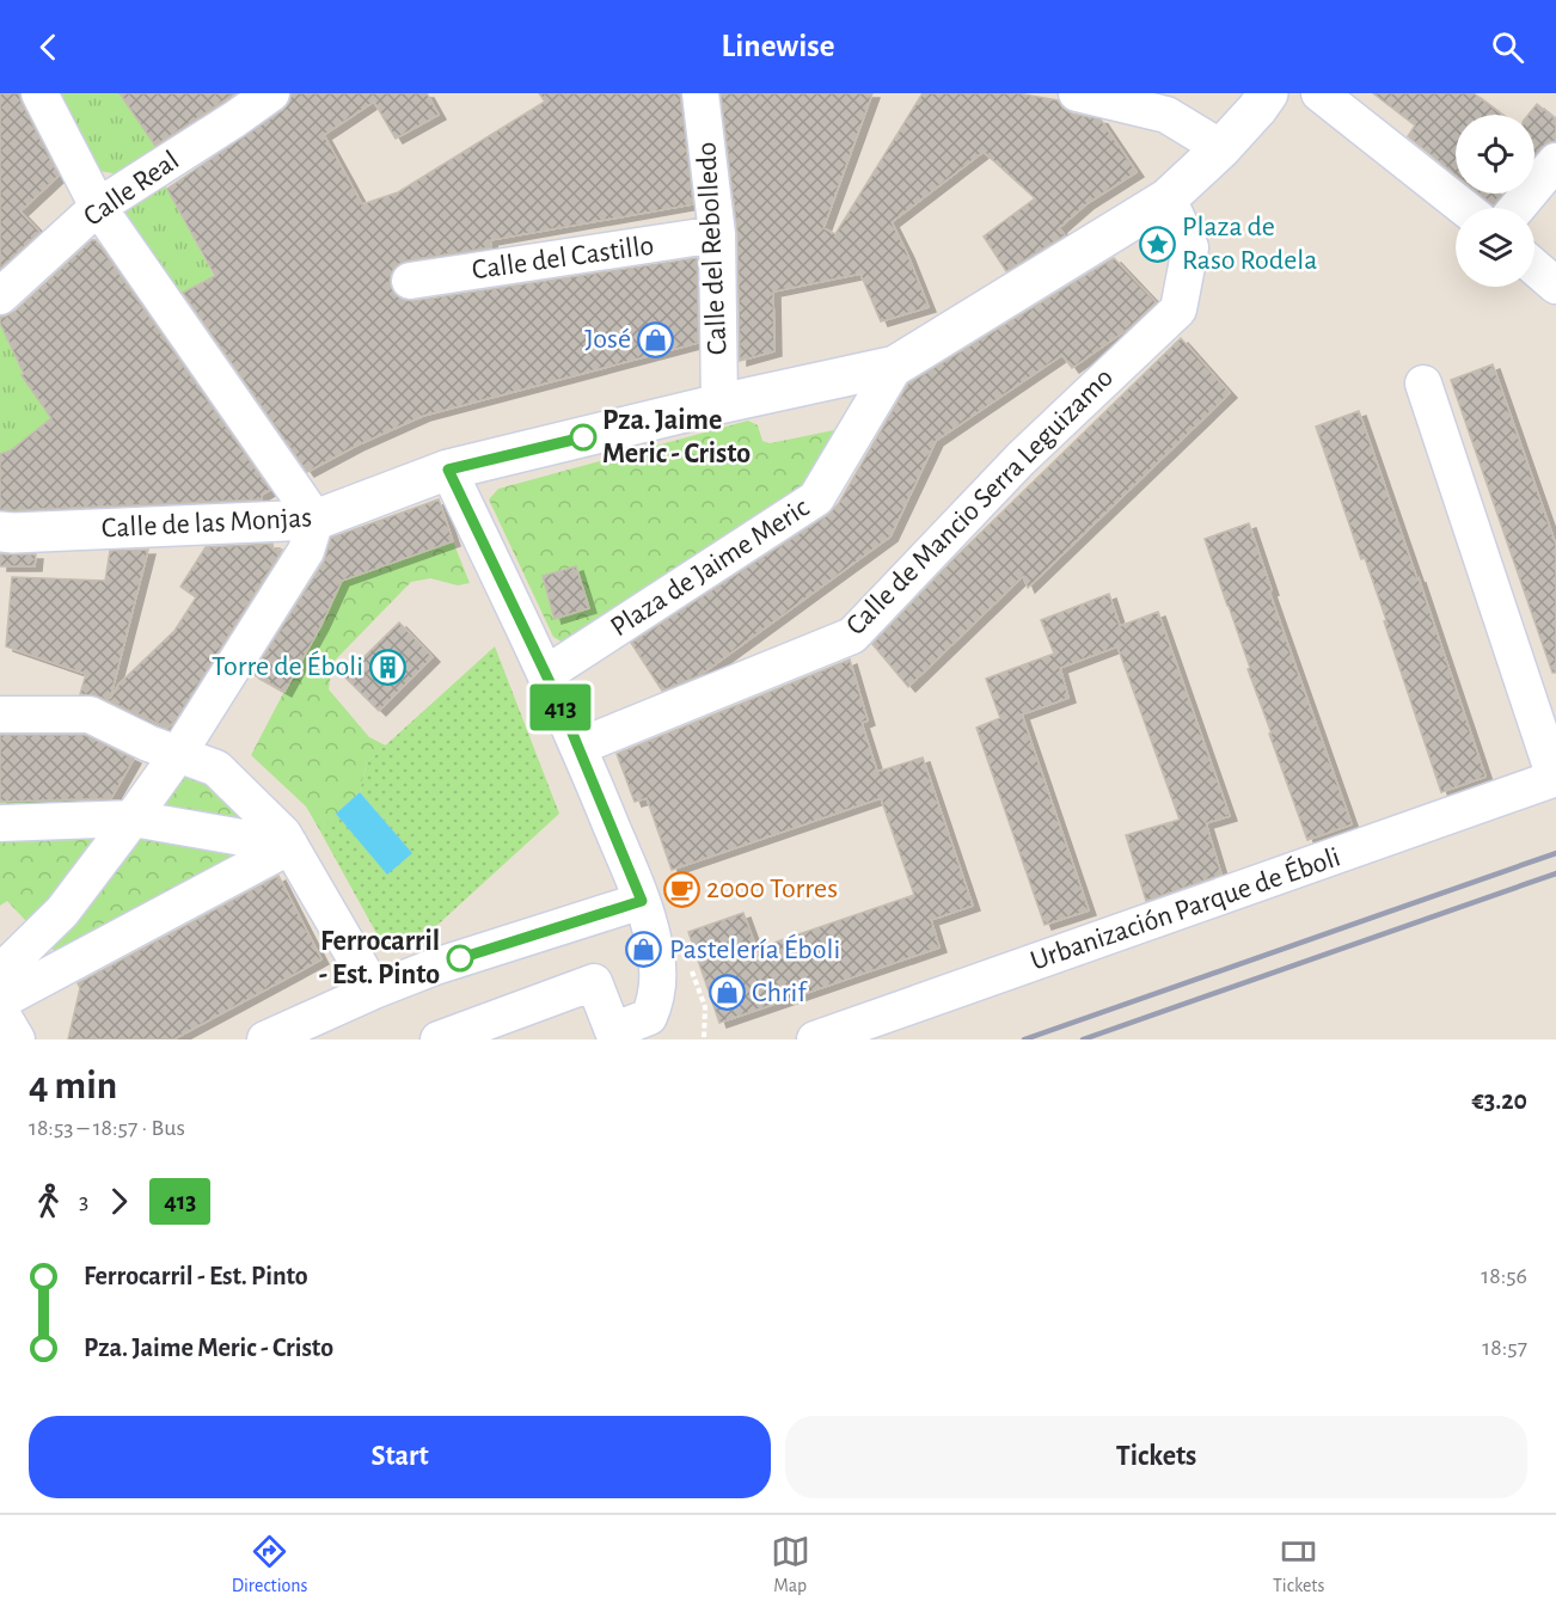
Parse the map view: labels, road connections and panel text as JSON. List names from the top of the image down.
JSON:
{
  "streets": {
    "street": [
      "Calle Real",
      "Calle del Rebolledo",
      "Calle del Castillo",
      "Calle de Mancio Serra Leguizamo",
      "Calle de las Monjas",
      "Plaza de Jaime Meric",
      "Urbanización Parque de Éboli"
    ]
  },
  "crossings": [
    ["Calle del Rebolledo", "Calle del Castillo"]
  ],
  "places": {
    "place": ["Plaza de Raso Rodela"],
    "shop": ["José", "Pastelería Éboli", "Chrif"],
    "other": ["Pza. Jaime Meric - Cristo", "Ferrocarril - Est. Pinto"],
    "building": ["Torre de Éboli"],
    "cafe": ["2000 Torres"]
  },
  "lines": ["bus line 413"],
  "page": {
    "header": "Linewise",
    "on_map": "413",
    "heading": ["4 min", "18:53 – 18:57 · Bus", "€3.20"],
    "legs": ["3", "413"],
    "list": [
      {
        "name": "Ferrocarril - Est. Pinto",
        "value": "18:56"
      },
      {
        "name": "Pza. Jaime Meric - Cristo",
        "value": "18:57"
      }
    ],
    "buttons": ["Start", "Tickets"],
    "tabs": ["Directions", "Map", "Tickets"]
  }
}
